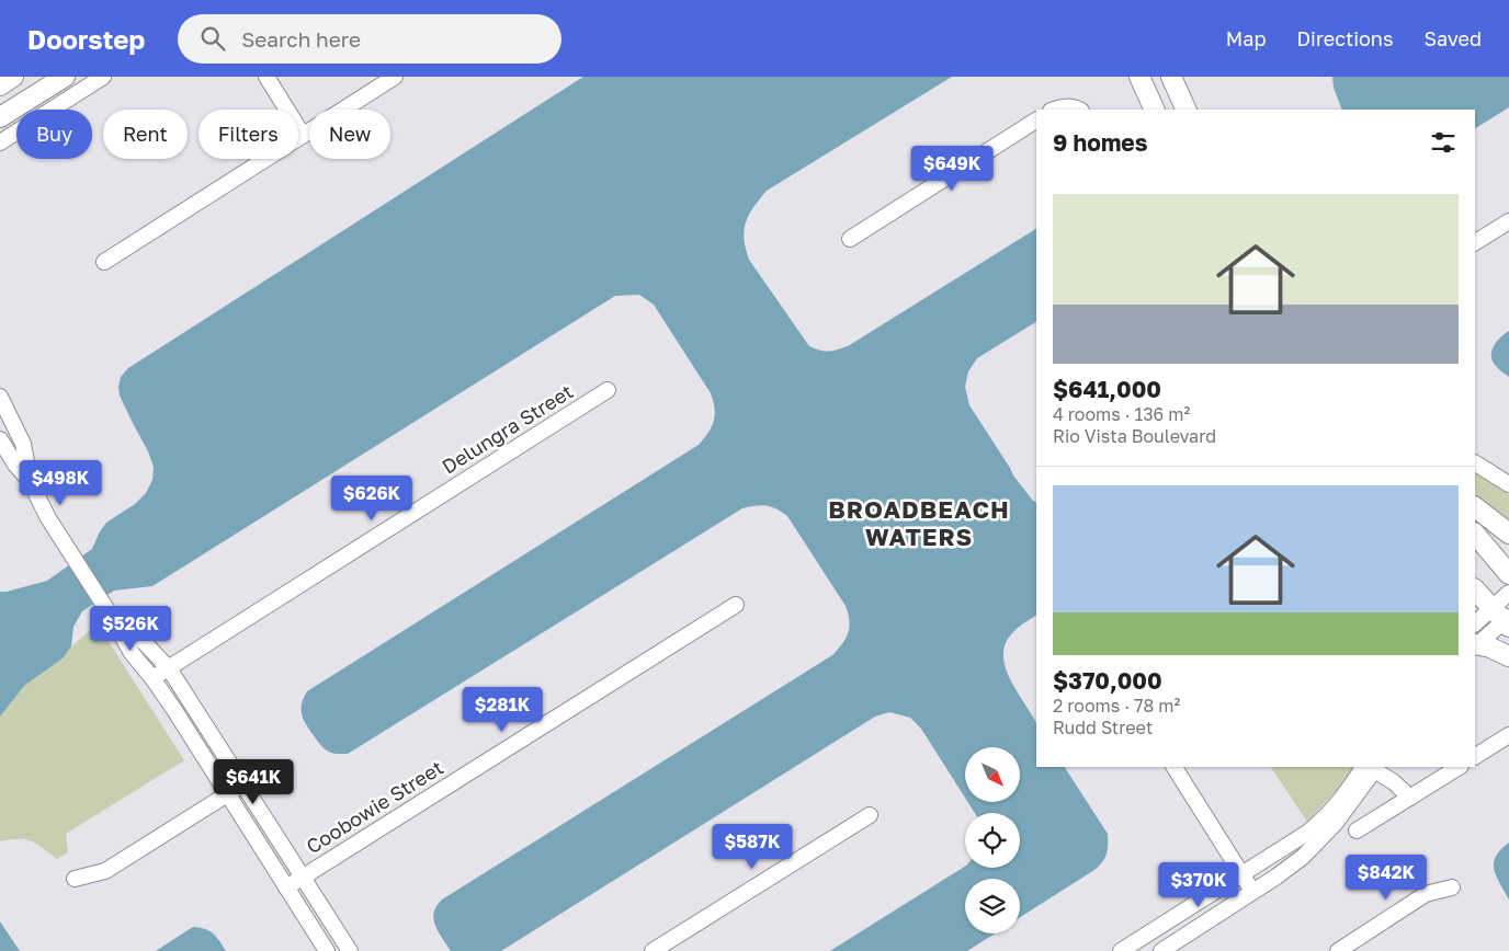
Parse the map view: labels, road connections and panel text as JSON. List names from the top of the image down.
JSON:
{
  "streets": {
    "street": ["Delungra Street", "Coobowie Street"]
  },
  "districts": ["BROADBEACH WATERS"],
  "north": "bottom right",
  "page": {
    "header": "Doorstep",
    "search": "Search here",
    "nav": ["Map", "Directions", "Saved"],
    "chip": [
      "Buy",
      "Rent",
      "Filters",
      "New"
    ],
    "heading": "9 homes",
    "price": [
      "$649K",
      "$498K",
      "$626K",
      "$526K",
      "$281K",
      "$641K",
      "$587K",
      "$842K",
      "$370K"
    ],
    "list": [
      {
        "name": "$641,000",
        "note": "4 rooms · 136 m² · Rio Vista Boulevard"
      },
      {
        "name": "$370,000",
        "note": "2 rooms · 78 m² · Rudd Street"
      }
    ]
  }
}
